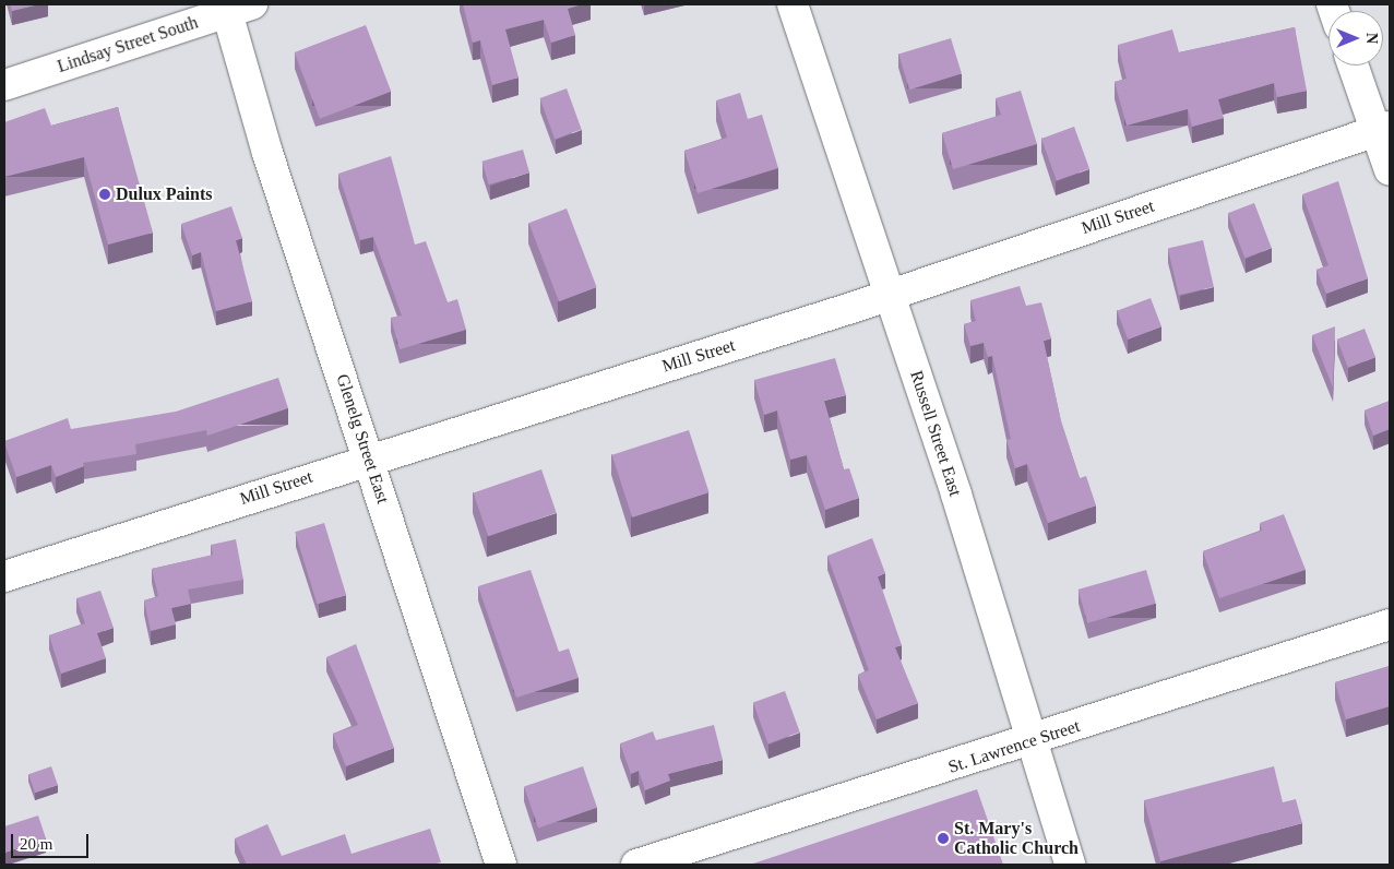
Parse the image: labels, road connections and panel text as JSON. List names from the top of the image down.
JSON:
{
  "streets": {
    "street": [
      "Lindsay Street South",
      "Mill Street",
      "Russell Street East",
      "Glenelg Street East",
      "St. Lawrence Street"
    ]
  },
  "crossings": [
    ["Lindsay Street South", "Glenelg Street East"],
    ["Mill Street", "Russell Street East"],
    ["Mill Street", "Glenelg Street East"],
    ["Russell Street East", "St. Lawrence Street"]
  ],
  "places": ["Dulux Paints", "St. Mary's Catholic Church"],
  "scale_bar": "20 m",
  "north": "right"
}
